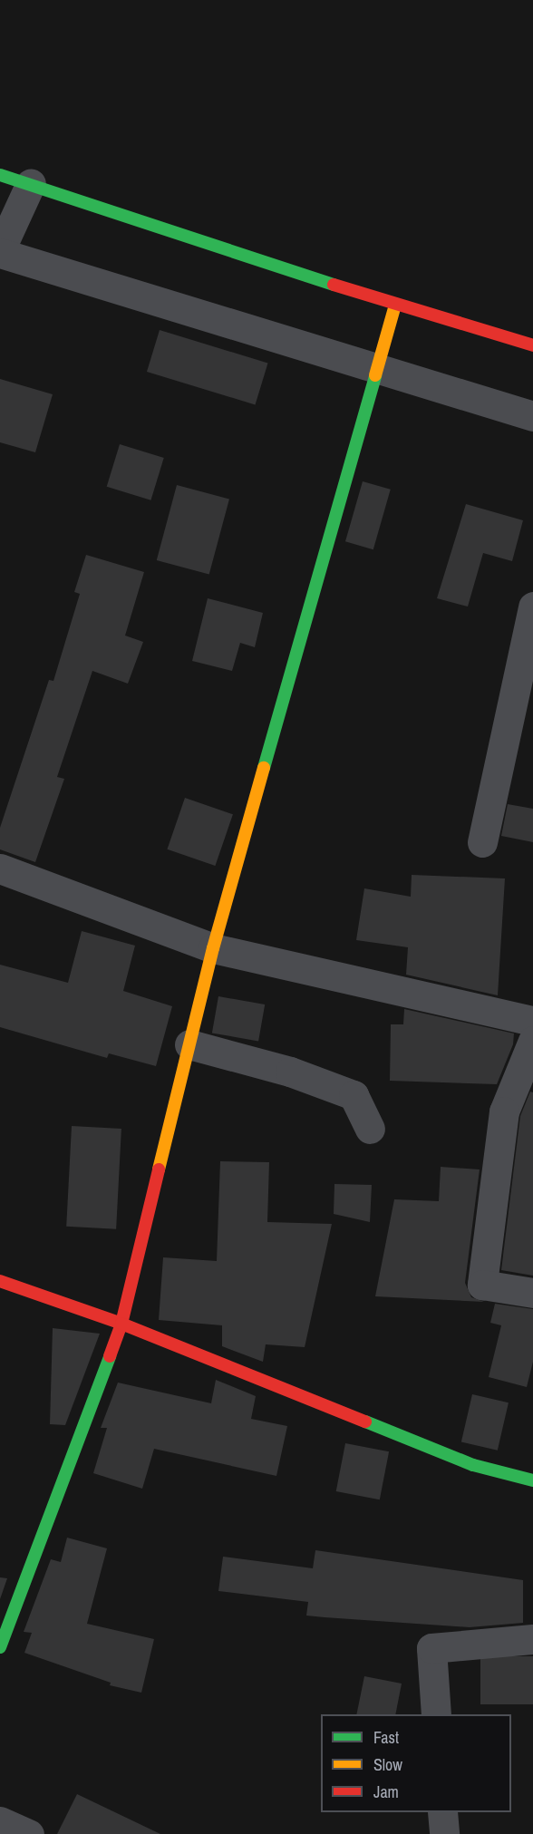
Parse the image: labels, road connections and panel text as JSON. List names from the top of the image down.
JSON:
{
  "legend": ["Fast", "Slow", "Jam"]
}
